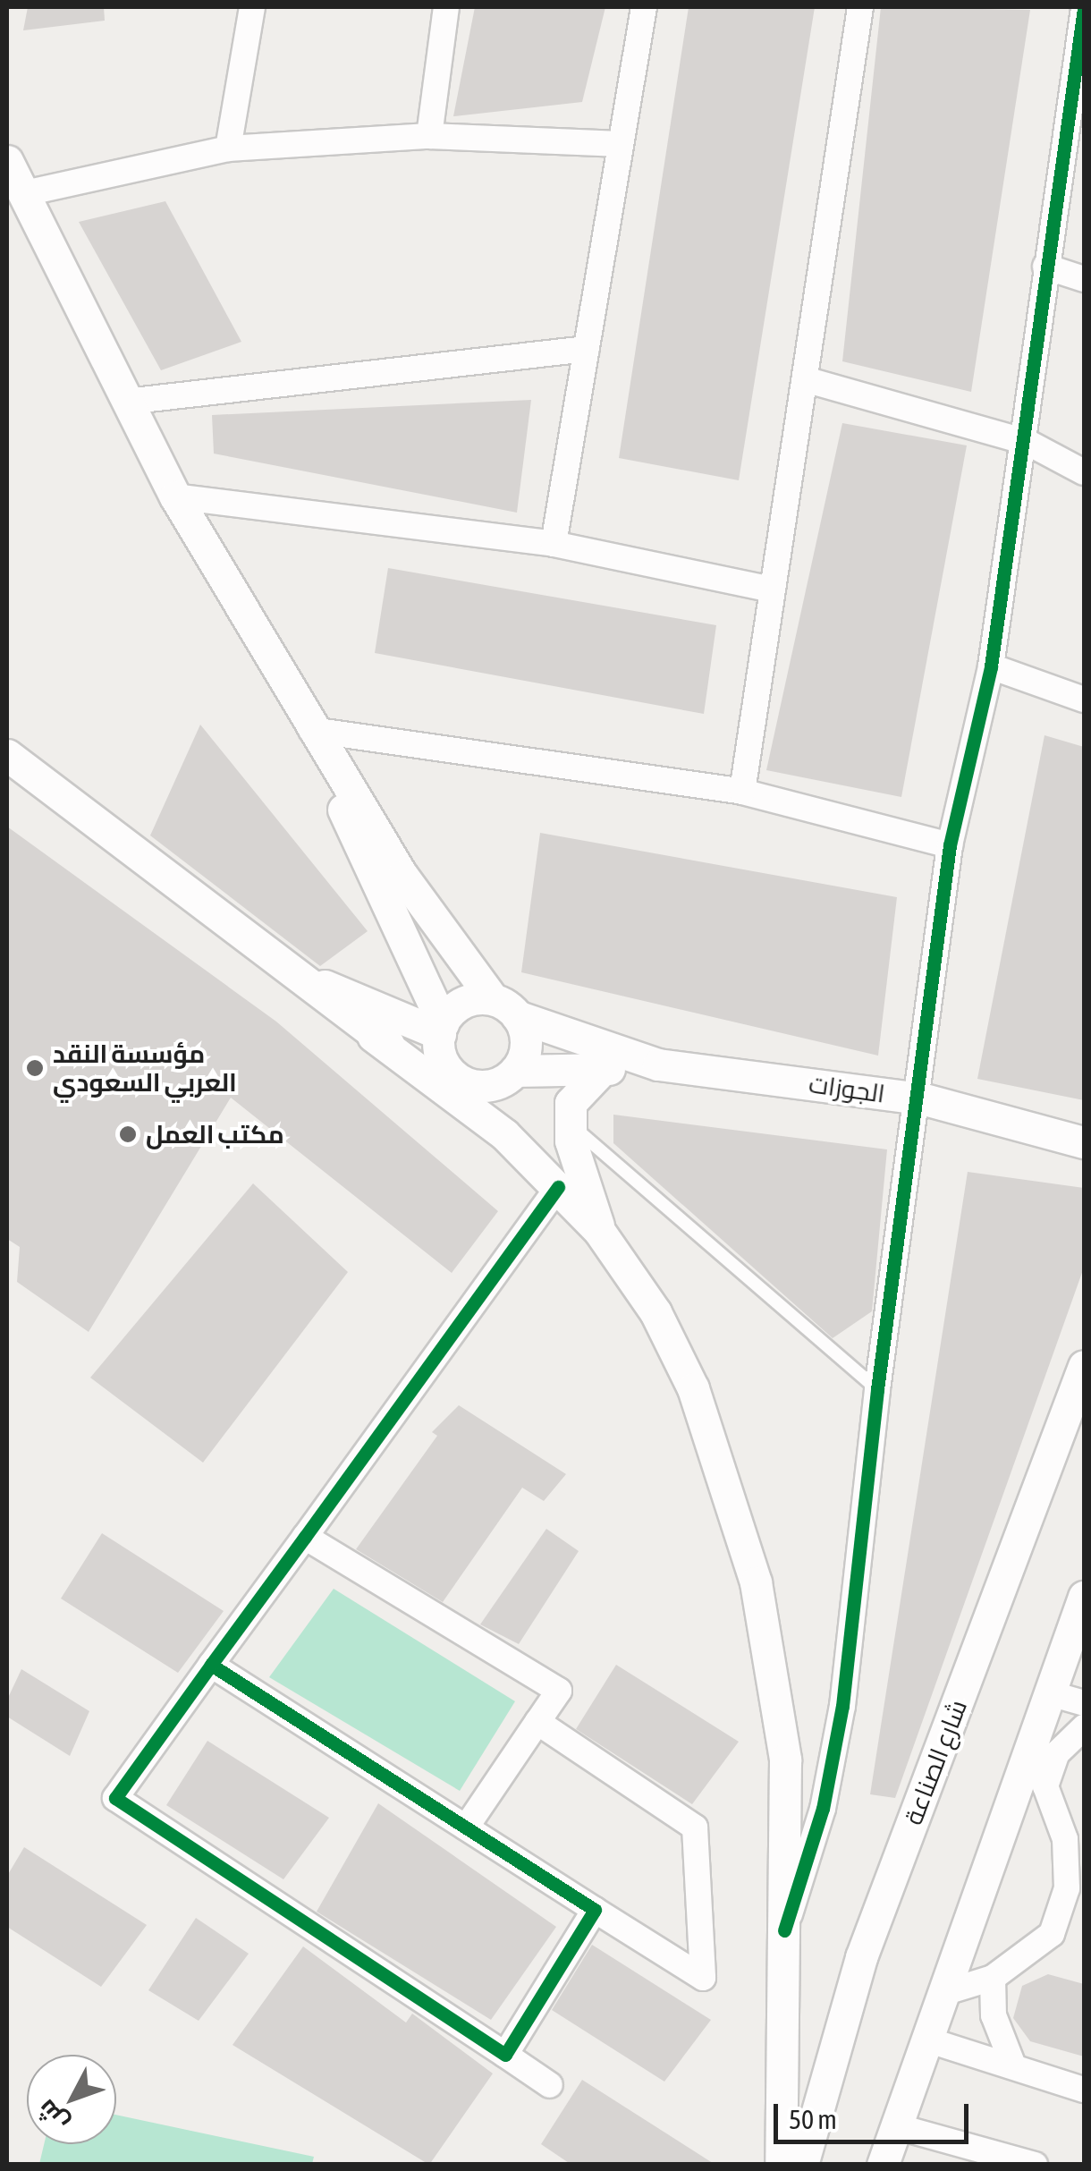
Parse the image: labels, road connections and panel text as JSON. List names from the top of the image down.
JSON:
{
  "streets": {
    "street": ["الجوزات", "شارع الصناعة"]
  },
  "places": ["مؤسسة النقد العربي السعودي", "مكتب العمل"],
  "scale_bar": "50 m",
  "north": "bottom left"
}
